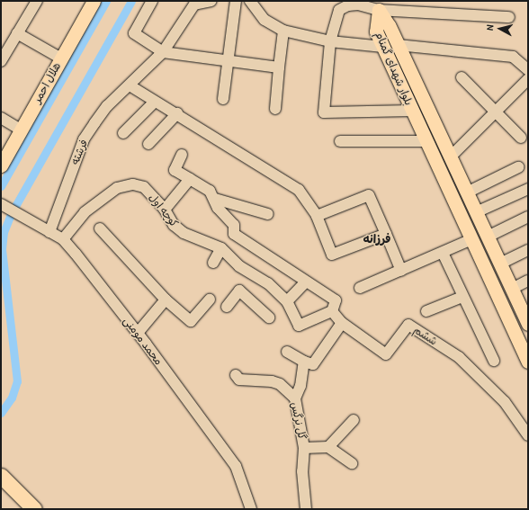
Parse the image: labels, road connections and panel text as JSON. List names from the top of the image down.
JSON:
{
  "streets": {
    "main road": ["بلوار شهدای گمنام", "هلال احمر"],
    "street": [
      "فرشته",
      "کوچه اول",
      "ششم",
      "محمد مومنی",
      "گل نرگس"
    ]
  },
  "crossings": [
    ["فرشته", "محمد مومنی"],
    ["کوچه اول", "محمد مومنی"]
  ],
  "districts": ["فرزانه"],
  "north": "left"
}
